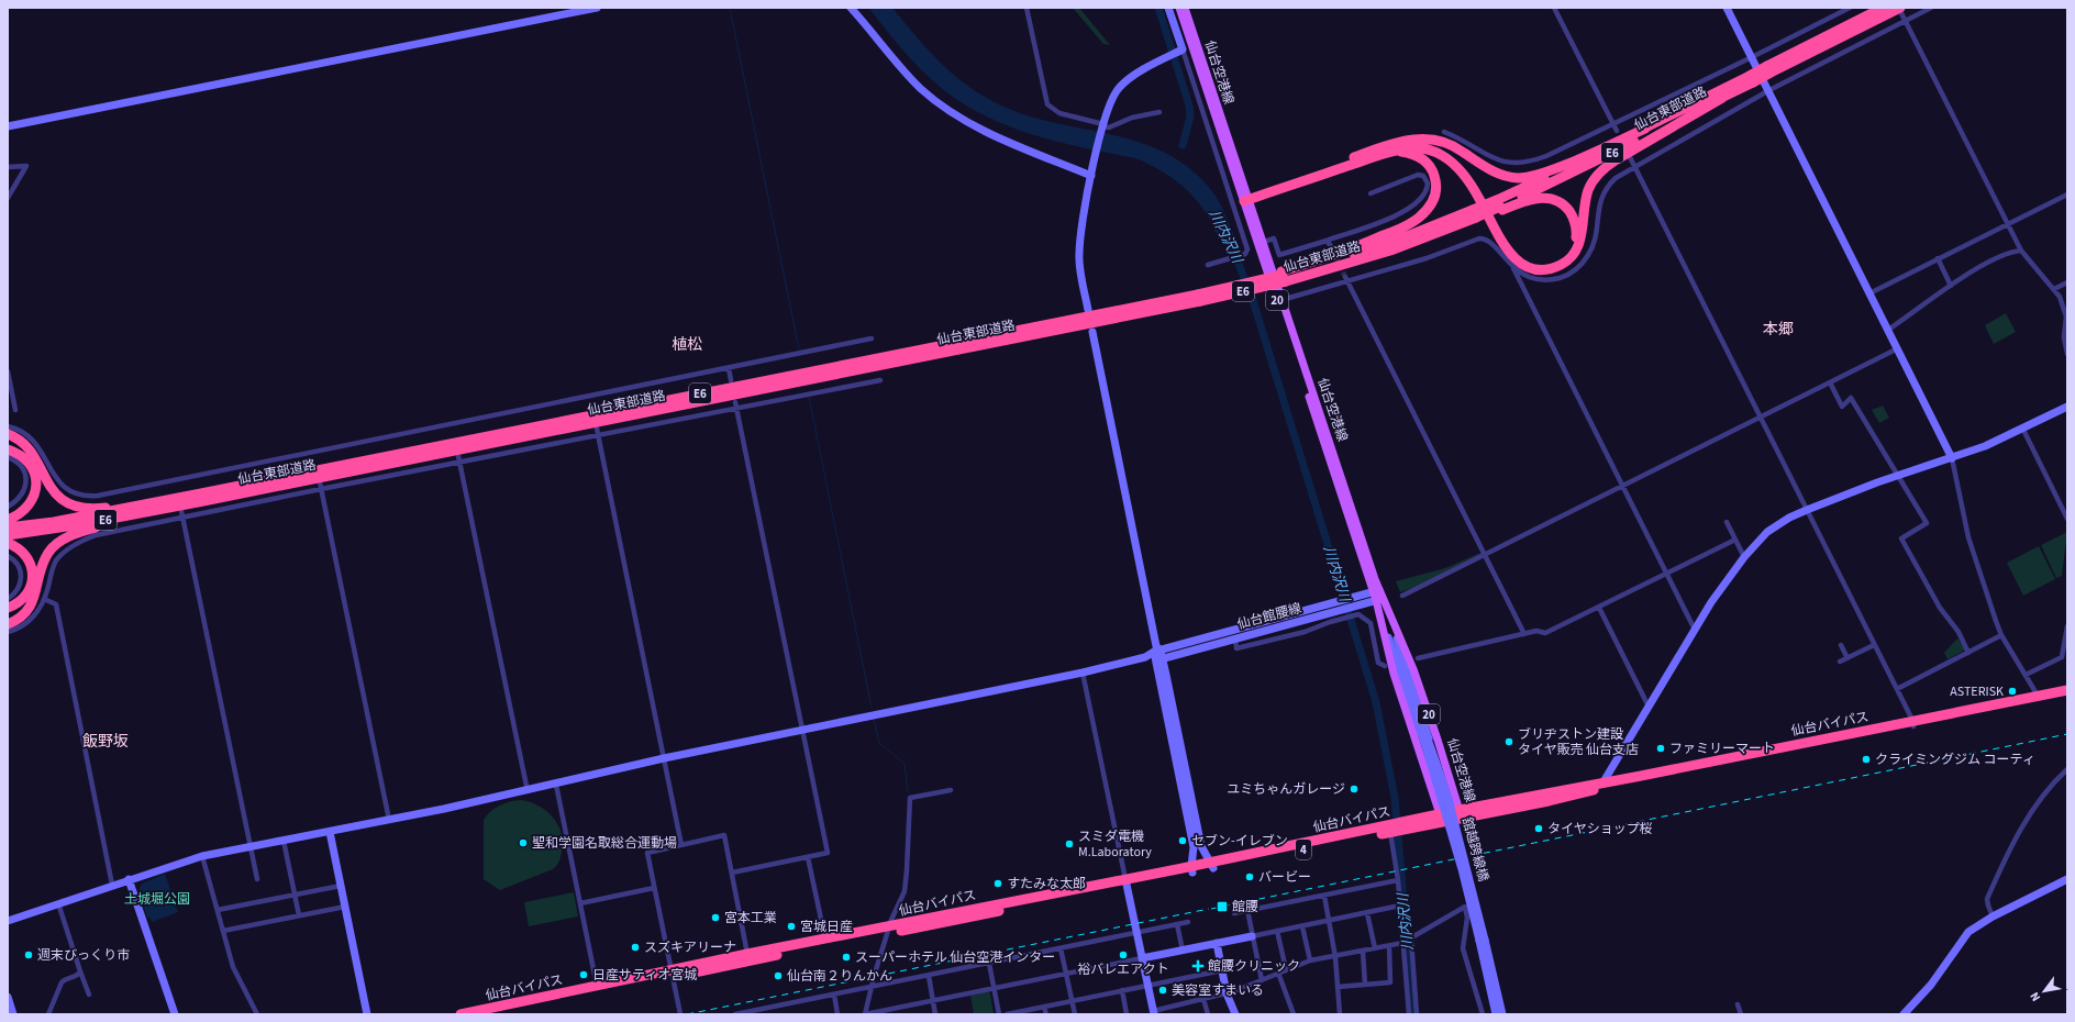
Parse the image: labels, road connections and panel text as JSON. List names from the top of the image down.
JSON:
{
  "streets": {
    "highway": [
      "仙台東部道路",
      "E6",
      "仙台バイパス",
      "4"
    ],
    "main road": ["仙台空港線", "20"],
    "street": ["仙台館腰線", "舘越跨線橋"]
  },
  "crossings": [
    ["仙台空港線", "仙台館腰線"],
    ["仙台空港線", "仙台バイパス"]
  ],
  "districts": ["本郷", "植松", "飯野坂"],
  "water": ["川内沢川"],
  "parks": ["土城堀公園"],
  "places": {
    "other": [
      "ASTERISK",
      "ブリヂストン建設 タイヤ販売 仙台支店",
      "ファミリーマート",
      "クライミングジム コーティ",
      "ユミちゃんガレージ",
      "タイヤショップ桜",
      "セブン-イレブン",
      "聖和学園名取総合運動場",
      "スミダ電機 M.Laboratory",
      "バービー",
      "すたみな太郎",
      "宮本工業",
      "宮城日産",
      "スズキアリーナ",
      "週末びっくり市",
      "裕バレエアクト",
      "スーパーホテル 仙台空港インター",
      "日産サティオ宮城",
      "仙台南２りんかん",
      "美容室すまいる"
    ],
    "transit": ["館腰"],
    "health": ["館腰クリニック"]
  },
  "north": "bottom left"
}
